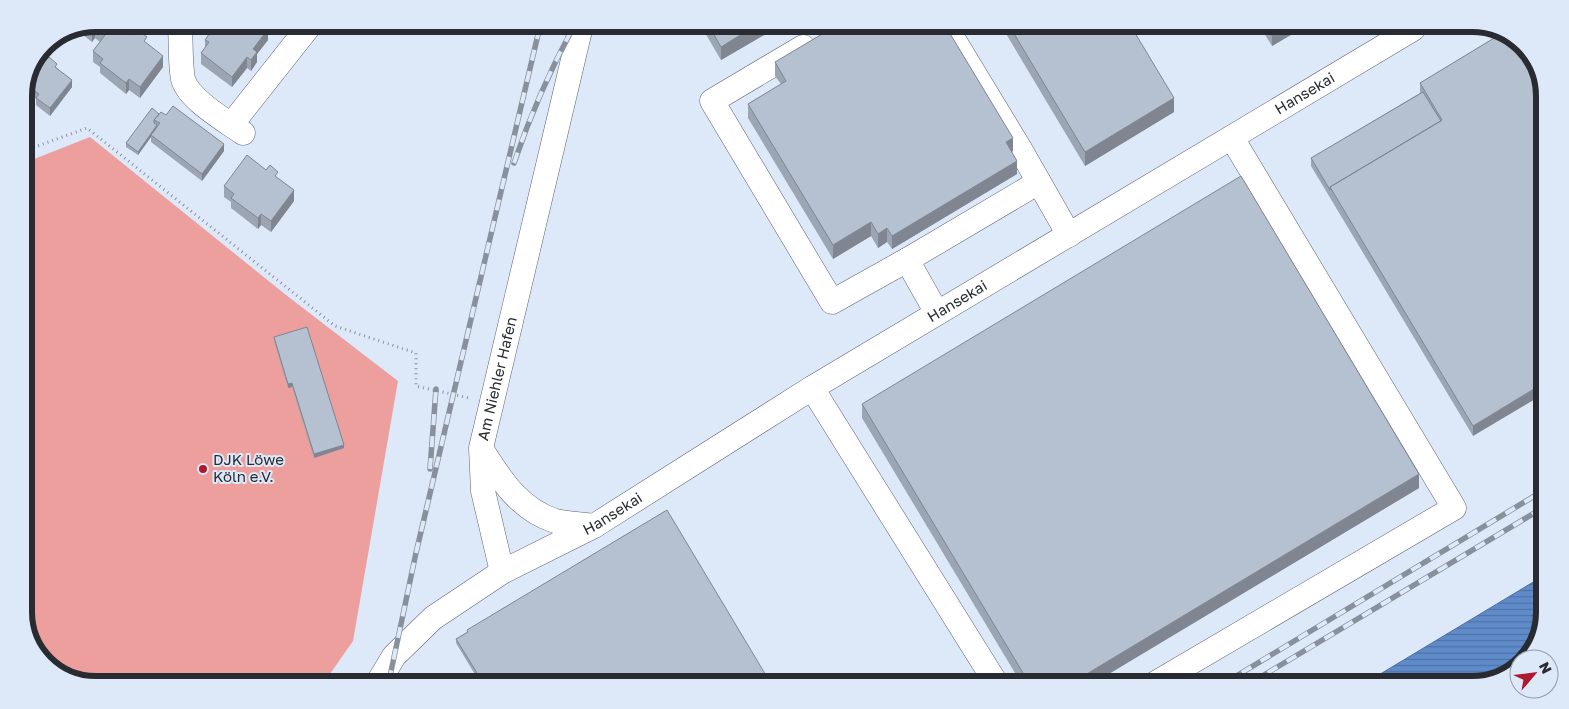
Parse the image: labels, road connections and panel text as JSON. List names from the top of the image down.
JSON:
{
  "streets": {
    "street": ["Hansekai", "Am Niehler Hafen"]
  },
  "crossings": [
    ["Hansekai", "Am Niehler Hafen"]
  ],
  "places": ["DJK Löwe Köln e.V."],
  "north": "top right"
}
